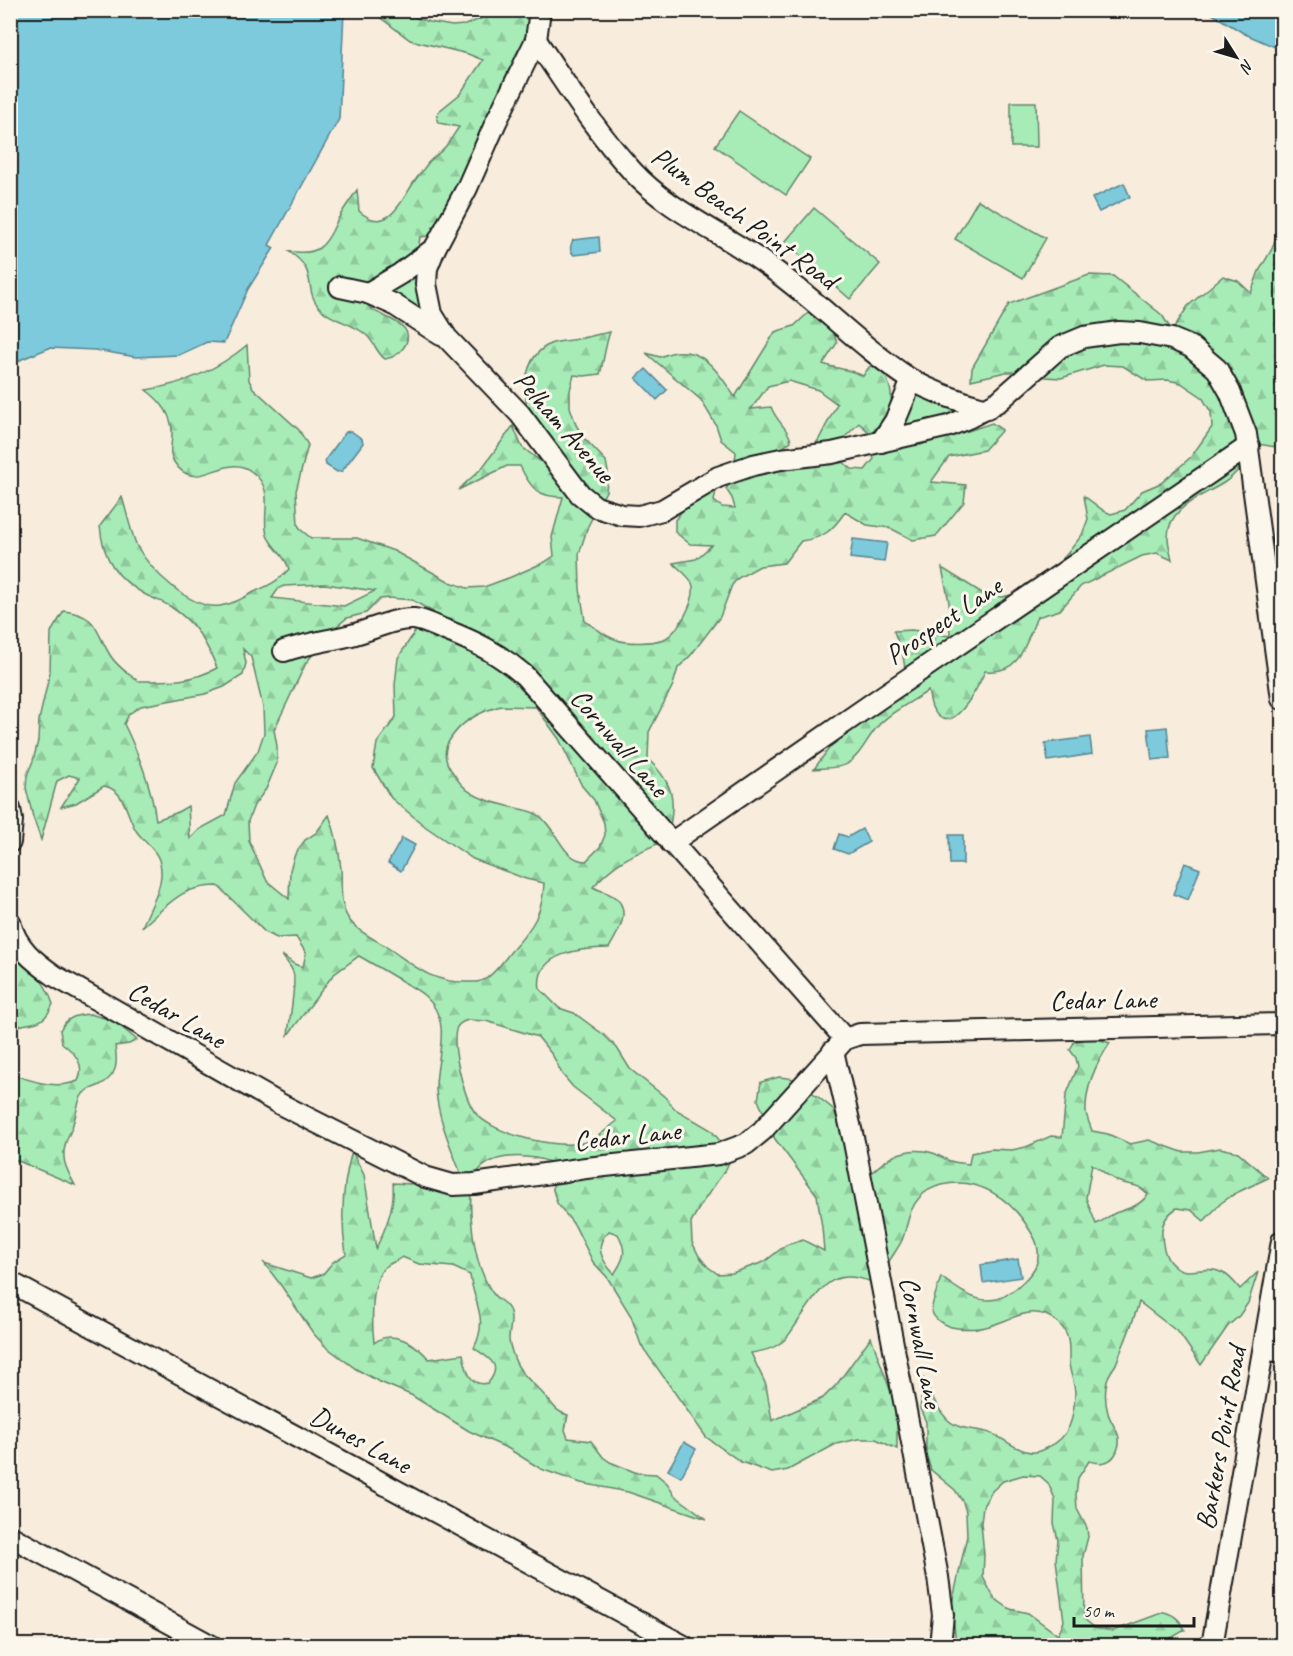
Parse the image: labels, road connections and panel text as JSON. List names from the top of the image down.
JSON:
{
  "streets": {
    "street": [
      "Plum Beach Point Road",
      "Pelham Avenue",
      "Prospect Lane",
      "Cornwall Lane",
      "Cedar Lane",
      "Barkers Point Road",
      "Dunes Lane"
    ]
  },
  "crossings": [
    ["Plum Beach Point Road", "Pelham Avenue"],
    ["Pelham Avenue", "Prospect Lane"],
    ["Prospect Lane", "Cornwall Lane"],
    ["Cornwall Lane", "Cedar Lane"]
  ],
  "scale_bar": "50 m",
  "north": "bottom right"
}
